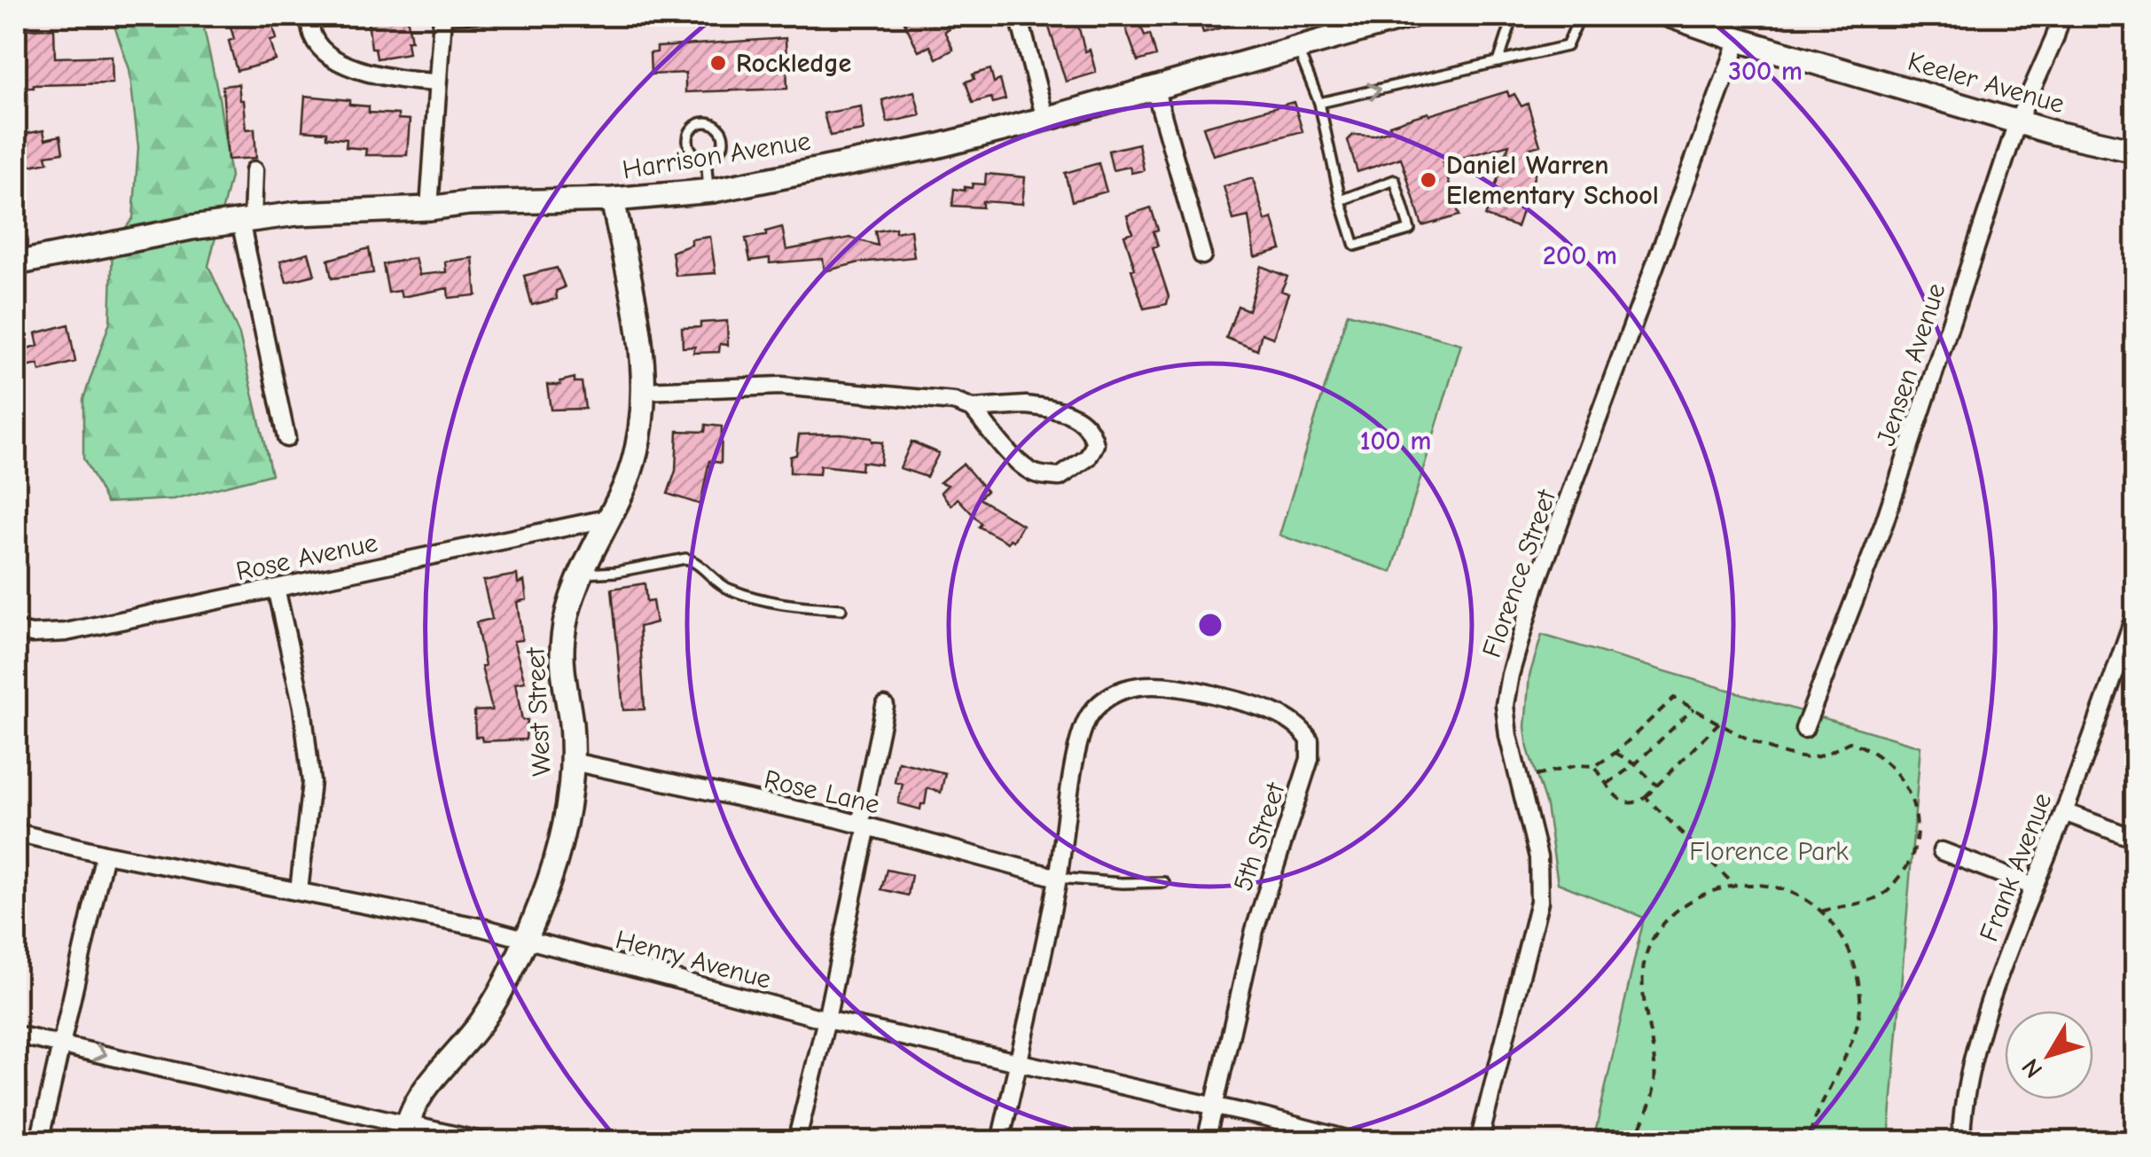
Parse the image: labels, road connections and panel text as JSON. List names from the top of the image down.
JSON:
{
  "streets": {
    "main road": ["Keeler Avenue", "Harrison Avenue", "West Street"],
    "street": [
      "Jensen Avenue",
      "Rose Avenue",
      "Florence Street",
      "Rose Lane",
      "5th Street",
      "Frank Avenue",
      "Henry Avenue"
    ]
  },
  "crossings": [
    ["Keeler Avenue", "Jensen Avenue"],
    ["Keeler Avenue", "Florence Street"],
    ["Harrison Avenue", "West Street"],
    ["Rose Avenue", "West Street"],
    ["West Street", "Rose Lane"],
    ["West Street", "Henry Avenue"],
    ["Rose Lane", "5th Street"],
    ["5th Street", "Henry Avenue"]
  ],
  "parks": ["Florence Park"],
  "places": ["Rockledge", "Daniel Warren Elementary School"],
  "north": "bottom left",
  "rings": ["300 m", "200 m", "100 m"]
}
